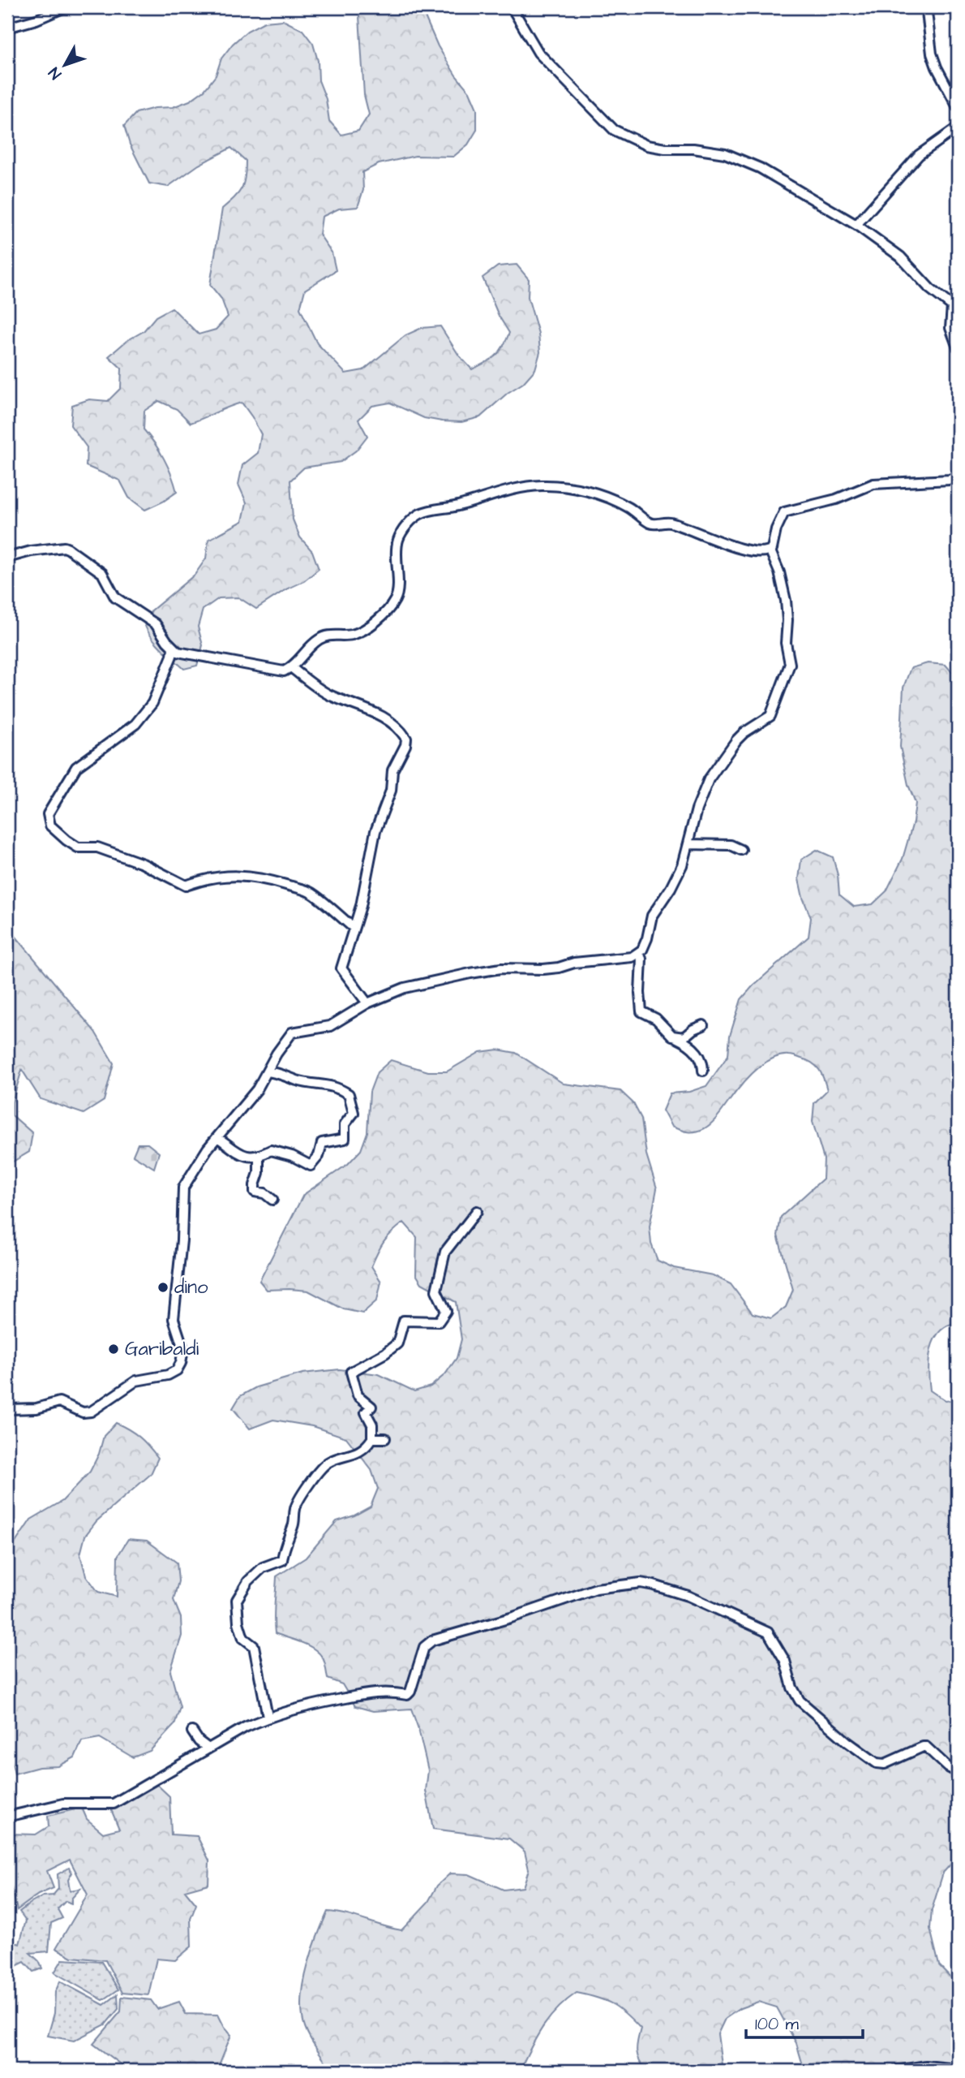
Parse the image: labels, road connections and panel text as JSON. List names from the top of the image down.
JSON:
{
  "places": ["dino", "Garibaldi"],
  "scale_bar": "100 m",
  "north": "bottom left"
}
